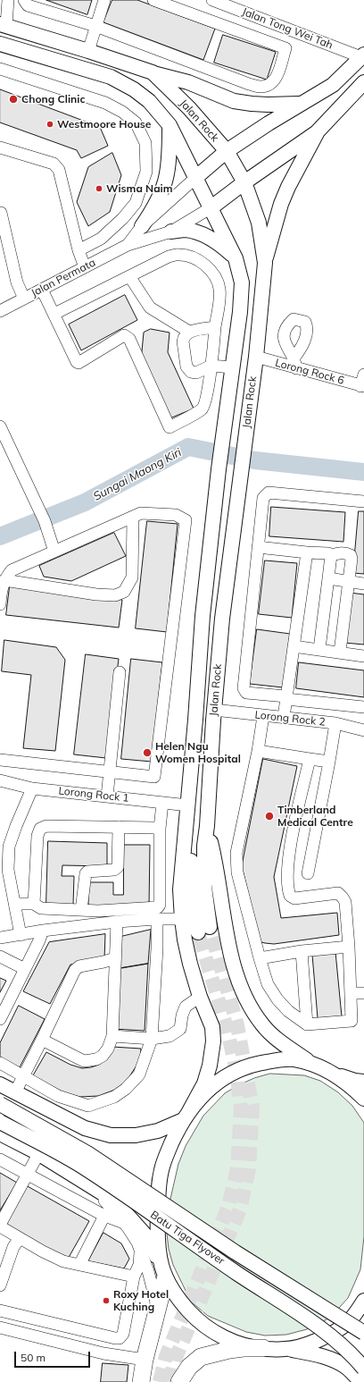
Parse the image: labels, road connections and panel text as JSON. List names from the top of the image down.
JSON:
{
  "streets": {
    "main road": ["Jalan Rock", "Batu Tiga Flyover"],
    "street": [
      "Jalan Tong Wei Tah",
      "Jalan Permata",
      "Lorong Rock 6",
      "Lorong Rock 2",
      "Lorong Rock 1"
    ]
  },
  "crossings": [
    ["Jalan Rock", "Lorong Rock 6"],
    ["Jalan Rock", "Lorong Rock 2"],
    ["Jalan Rock", "Lorong Rock 1"]
  ],
  "water": ["Sungai Maong Kiri"],
  "places": [
    "Chong Clinic",
    "Westmoore House",
    "Wisma Naim",
    "Helen Ngu Women Hospital",
    "Timberland Medical Centre",
    "Roxy Hotel Kuching"
  ],
  "scale_bar": "50 m"
}
